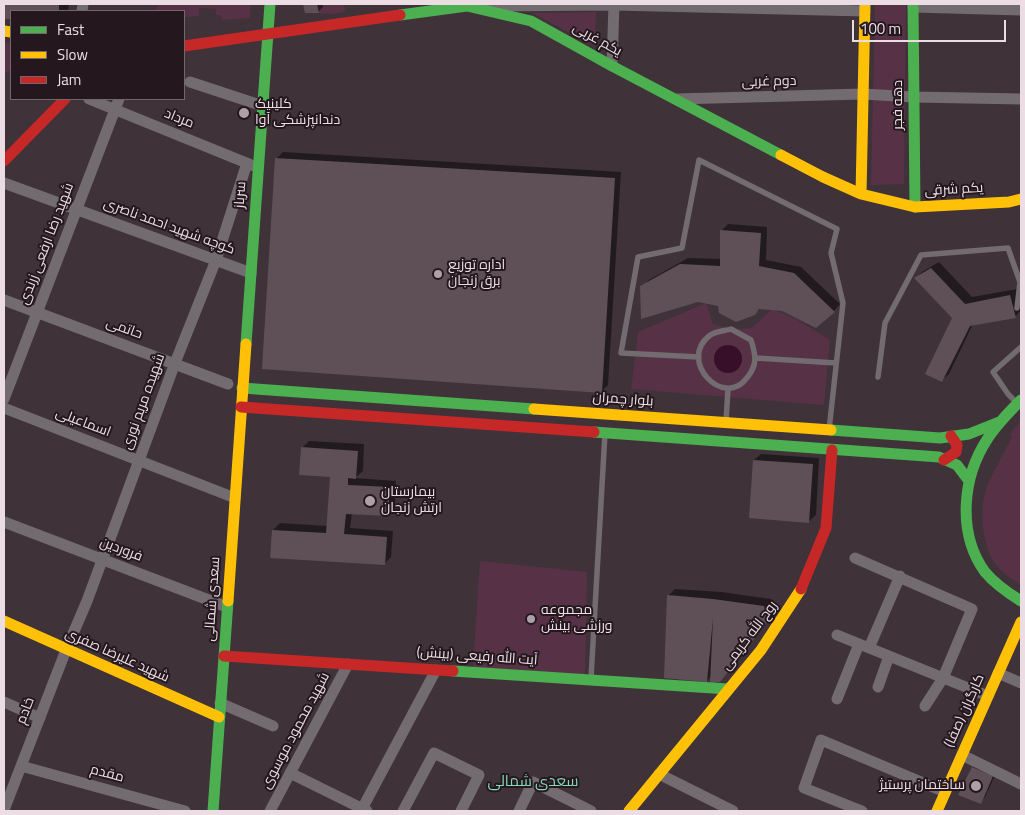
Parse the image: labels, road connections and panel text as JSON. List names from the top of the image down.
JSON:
{
  "streets": {
    "main road": [
      "یکم غربی",
      "دهه فجر",
      "یکم شرقی",
      "سرباز",
      "بلوار چمران",
      "سعدی شمالی",
      "روح الله کریمی",
      "شهید علیرضا صفری",
      "آیت الله رفیعی (بینش)",
      "کارگران (صفا)"
    ],
    "street": [
      "دوم غربی",
      "مرداد",
      "کوچه شهید احمد ناصری",
      "شهید رضا ارفعی زرندی",
      "حاتمی",
      "شهیده مریم نوری",
      "اسماعیلی",
      "فروردین",
      "خادم",
      "شهید محمود موسوی",
      "مقدم"
    ]
  },
  "crossings": [
    ["یکم غربی", "دوم غربی"],
    ["یکم غربی", "یکم شرقی"],
    ["یکم غربی", "سرباز"],
    ["دوم غربی", "دهه فجر"],
    ["دهه فجر", "یکم شرقی"],
    ["مرداد", "سرباز"],
    ["مرداد", "شهید رضا ارفعی زرندی"],
    ["مرداد", "شهیده مریم نوری"],
    ["سرباز", "کوچه شهید احمد ناصری"],
    ["سرباز", "بلوار چمران"],
    ["سرباز", "شهیده مریم نوری"],
    ["سرباز", "سعدی شمالی"],
    ["کوچه شهید احمد ناصری", "شهید رضا ارفعی زرندی"],
    ["کوچه شهید احمد ناصری", "شهیده مریم نوری"],
    ["شهید رضا ارفعی زرندی", "حاتمی"],
    ["حاتمی", "شهیده مریم نوری"],
    ["بلوار چمران", "سعدی شمالی"],
    ["شهیده مریم نوری", "اسماعیلی"],
    ["شهیده مریم نوری", "فروردین"],
    ["شهیده مریم نوری", "شهید علیرضا صفری"],
    ["شهیده مریم نوری", "خادم"],
    ["اسماعیلی", "سعدی شمالی"],
    ["فروردین", "سعدی شمالی"],
    ["سعدی شمالی", "شهید علیرضا صفری"],
    ["سعدی شمالی", "آیت الله رفیعی (بینش)"],
    ["روح الله کریمی", "آیت الله رفیعی (بینش)"],
    ["شهید علیرضا صفری", "خادم"],
    ["آیت الله رفیعی (بینش)", "شهید محمود موسوی"],
    ["خادم", "مقدم"]
  ],
  "districts": ["سعدی شمالی"],
  "places": [
    "کلینیک دندانپزشکی آوا",
    "اداره توزیع برق زنجان",
    "بیمارستان ارتش زنجان",
    "مجموعه ورزشی بینش",
    "ساختمان پرستیژ"
  ],
  "legend": ["Fast", "Slow", "Jam"],
  "scale_bar": "100 m"
}
